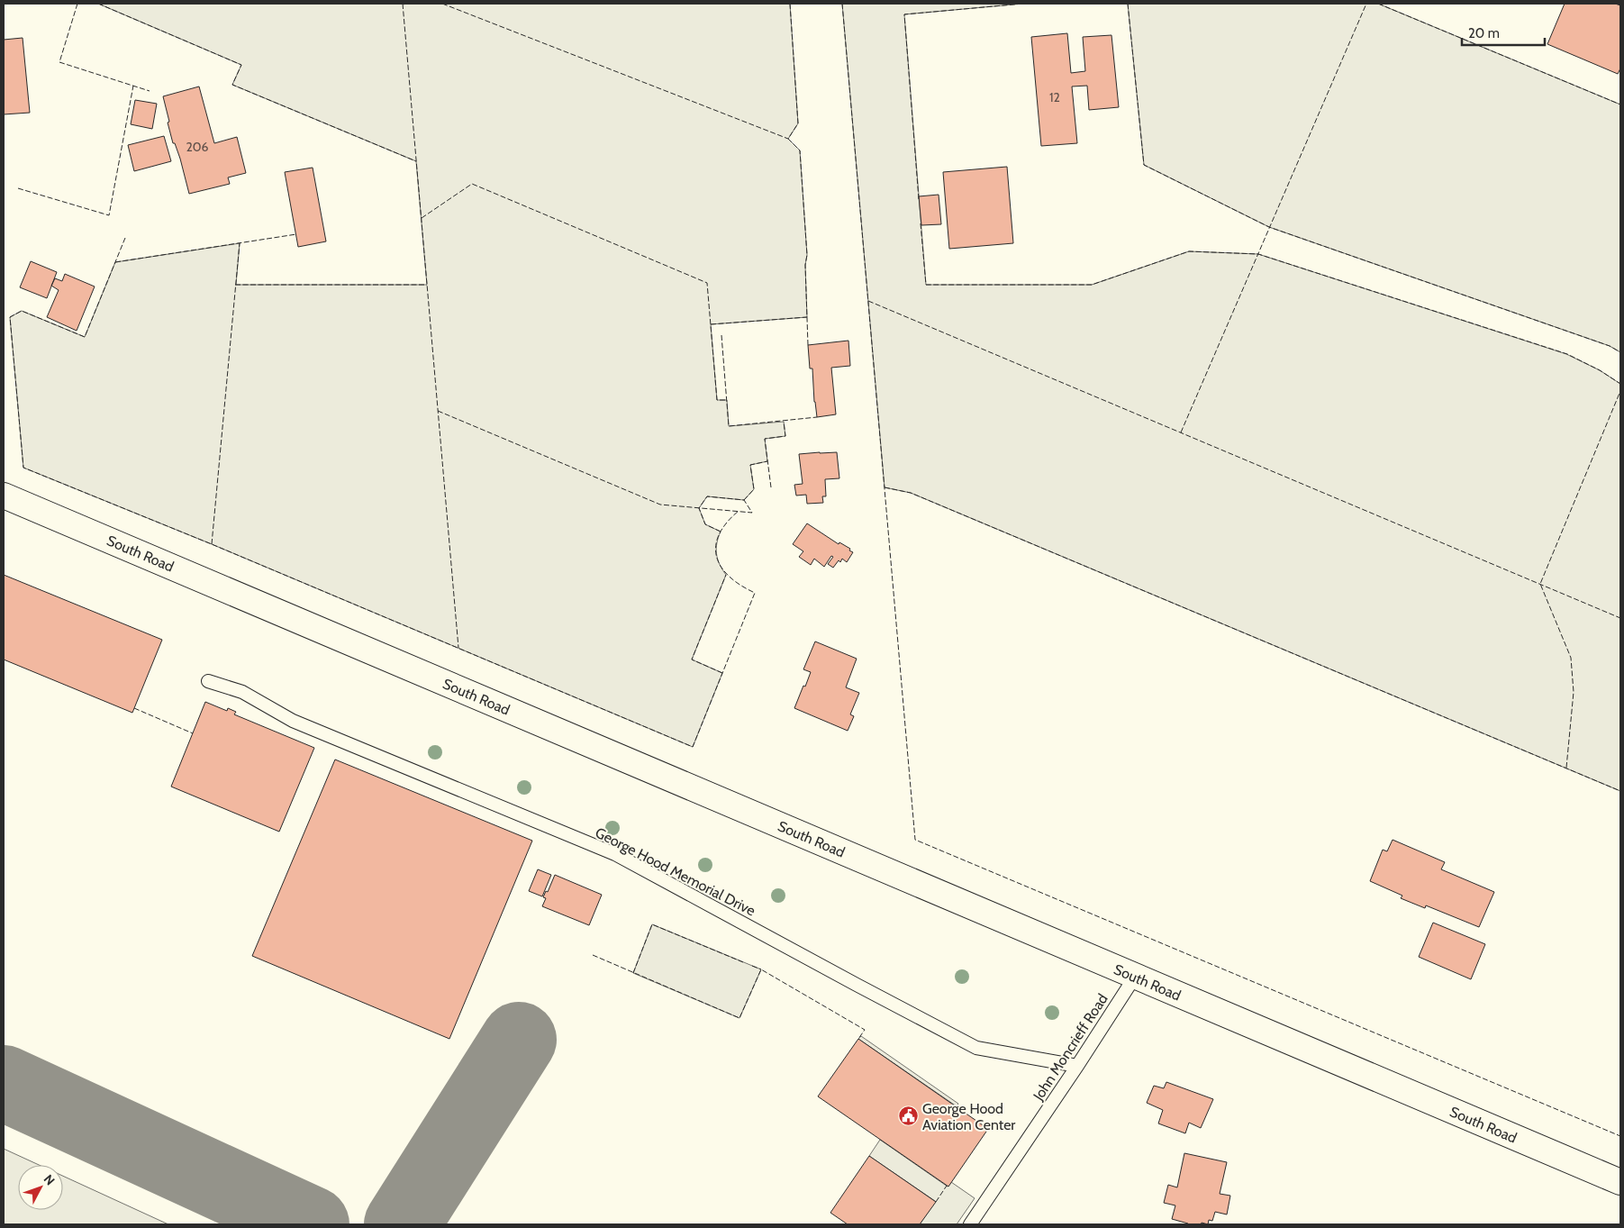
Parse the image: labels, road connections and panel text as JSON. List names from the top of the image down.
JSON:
{
  "streets": {
    "street": ["South Road"],
    "lane": ["George Hood Memorial Drive", "John Moncrieff Road"]
  },
  "crossings": [
    ["South Road", "John Moncrieff Road"],
    ["George Hood Memorial Drive", "John Moncrieff Road"]
  ],
  "places": {
    "public building": ["George Hood Aviation Center"]
  },
  "house_numbers": ["12", "206"],
  "scale_bar": "20 m",
  "north": "top right"
}
